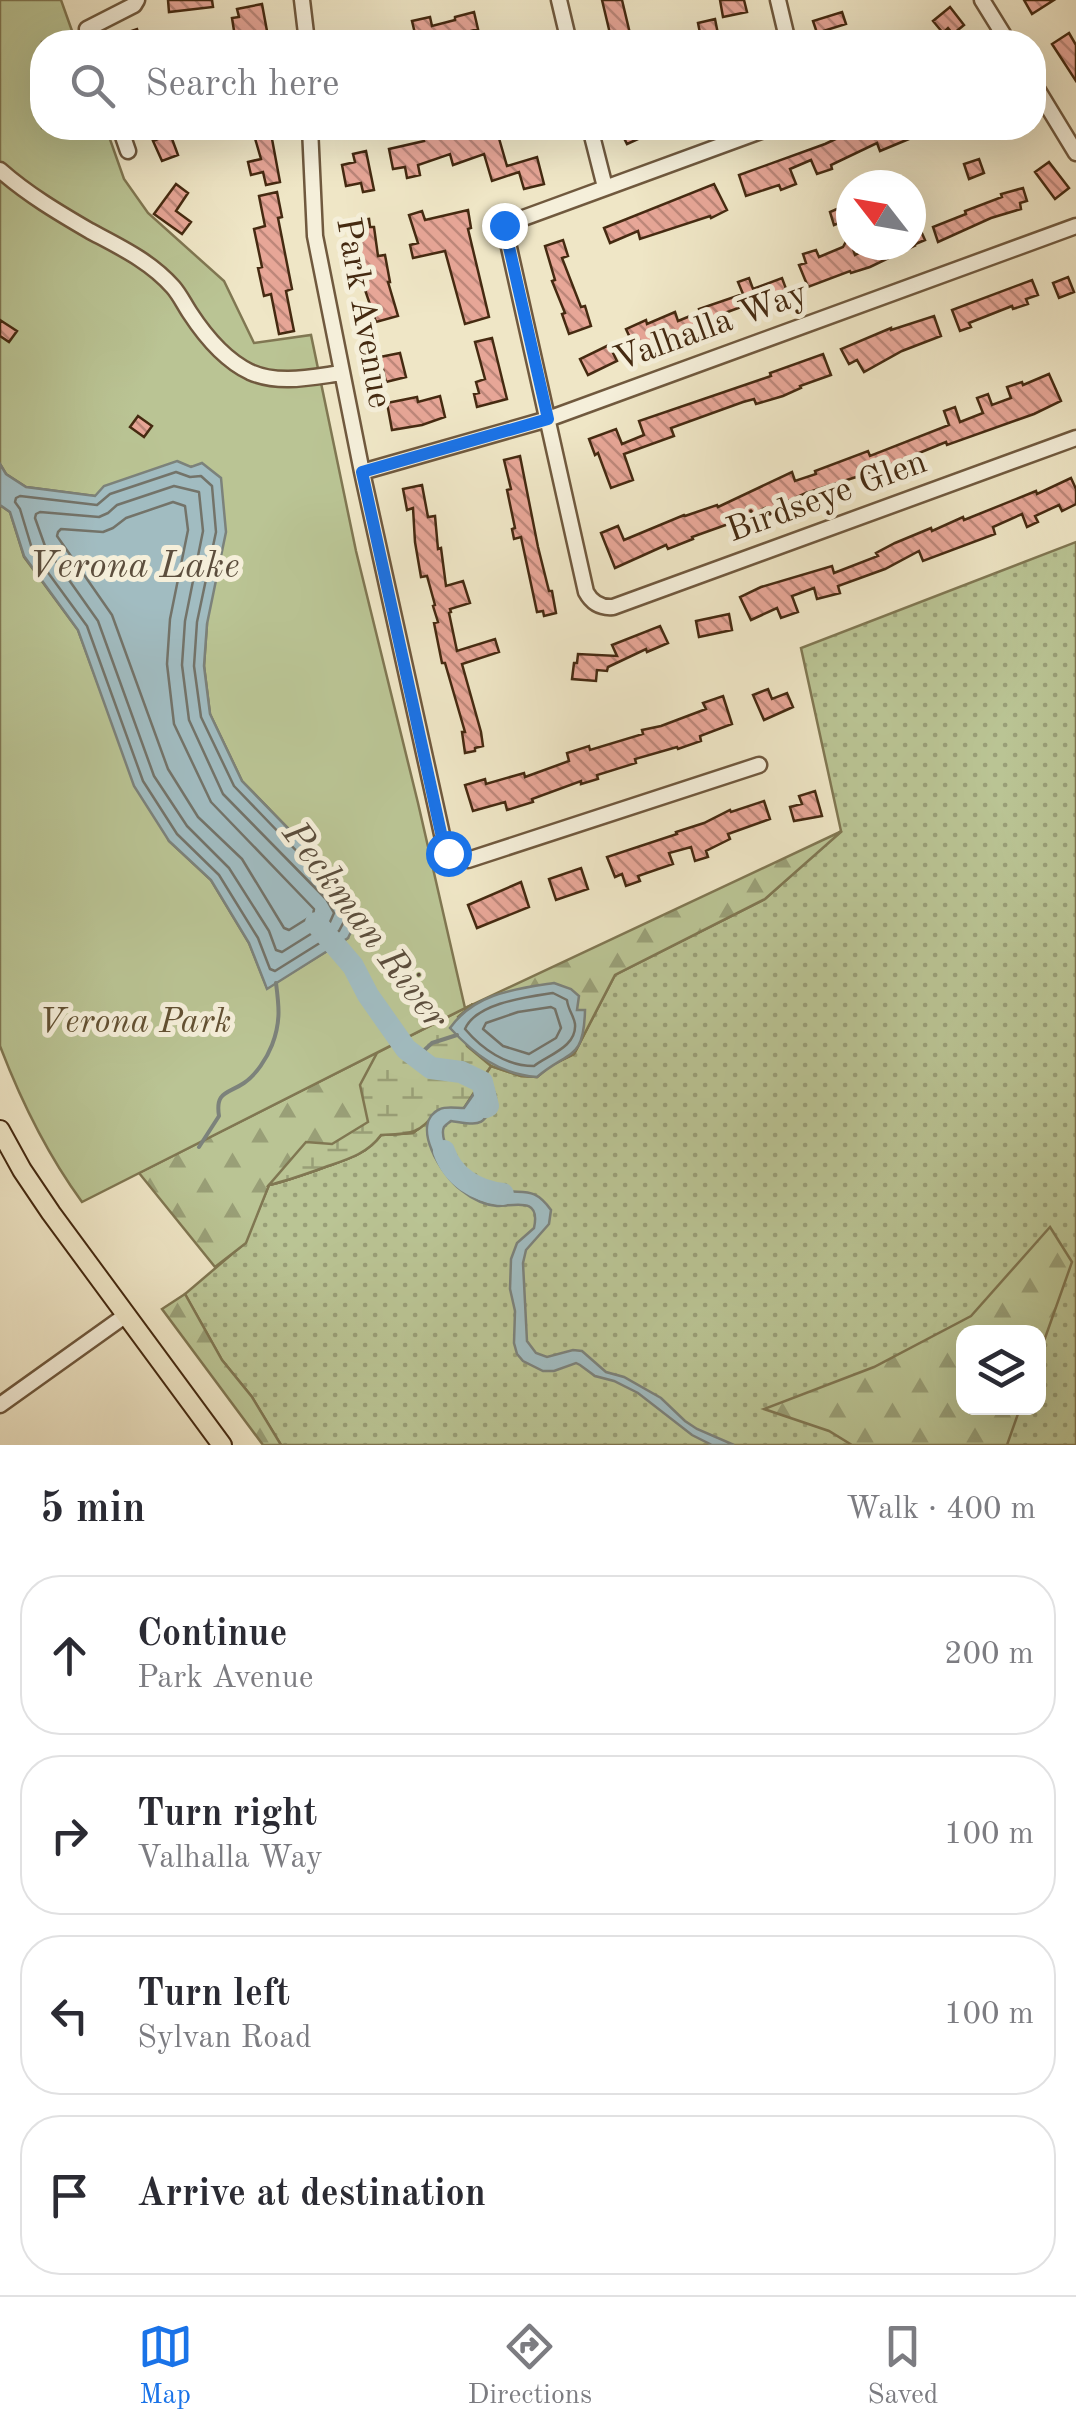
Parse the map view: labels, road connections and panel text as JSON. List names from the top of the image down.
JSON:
{
  "streets": {
    "street": ["Park Avenue", "Valhalla Way", "Birdseye Glen"]
  },
  "crossings": [
    ["Park Avenue", "Valhalla Way"],
    ["Valhalla Way", "Birdseye Glen"]
  ],
  "water": ["Verona Lake", "Peckman River"],
  "parks": ["Verona Park"],
  "north": "top left",
  "page": {
    "search": "Search here",
    "heading": ["5 min", "Walk · 400 m"],
    "list": [
      ["Continue", "Park Avenue", "200 m"],
      ["Turn right", "Valhalla Way", "100 m"],
      ["Turn left", "Sylvan Road", "100 m"],
      "Arrive at destination"
    ],
    "nav": ["Map", "Directions", "Saved"]
  }
}
